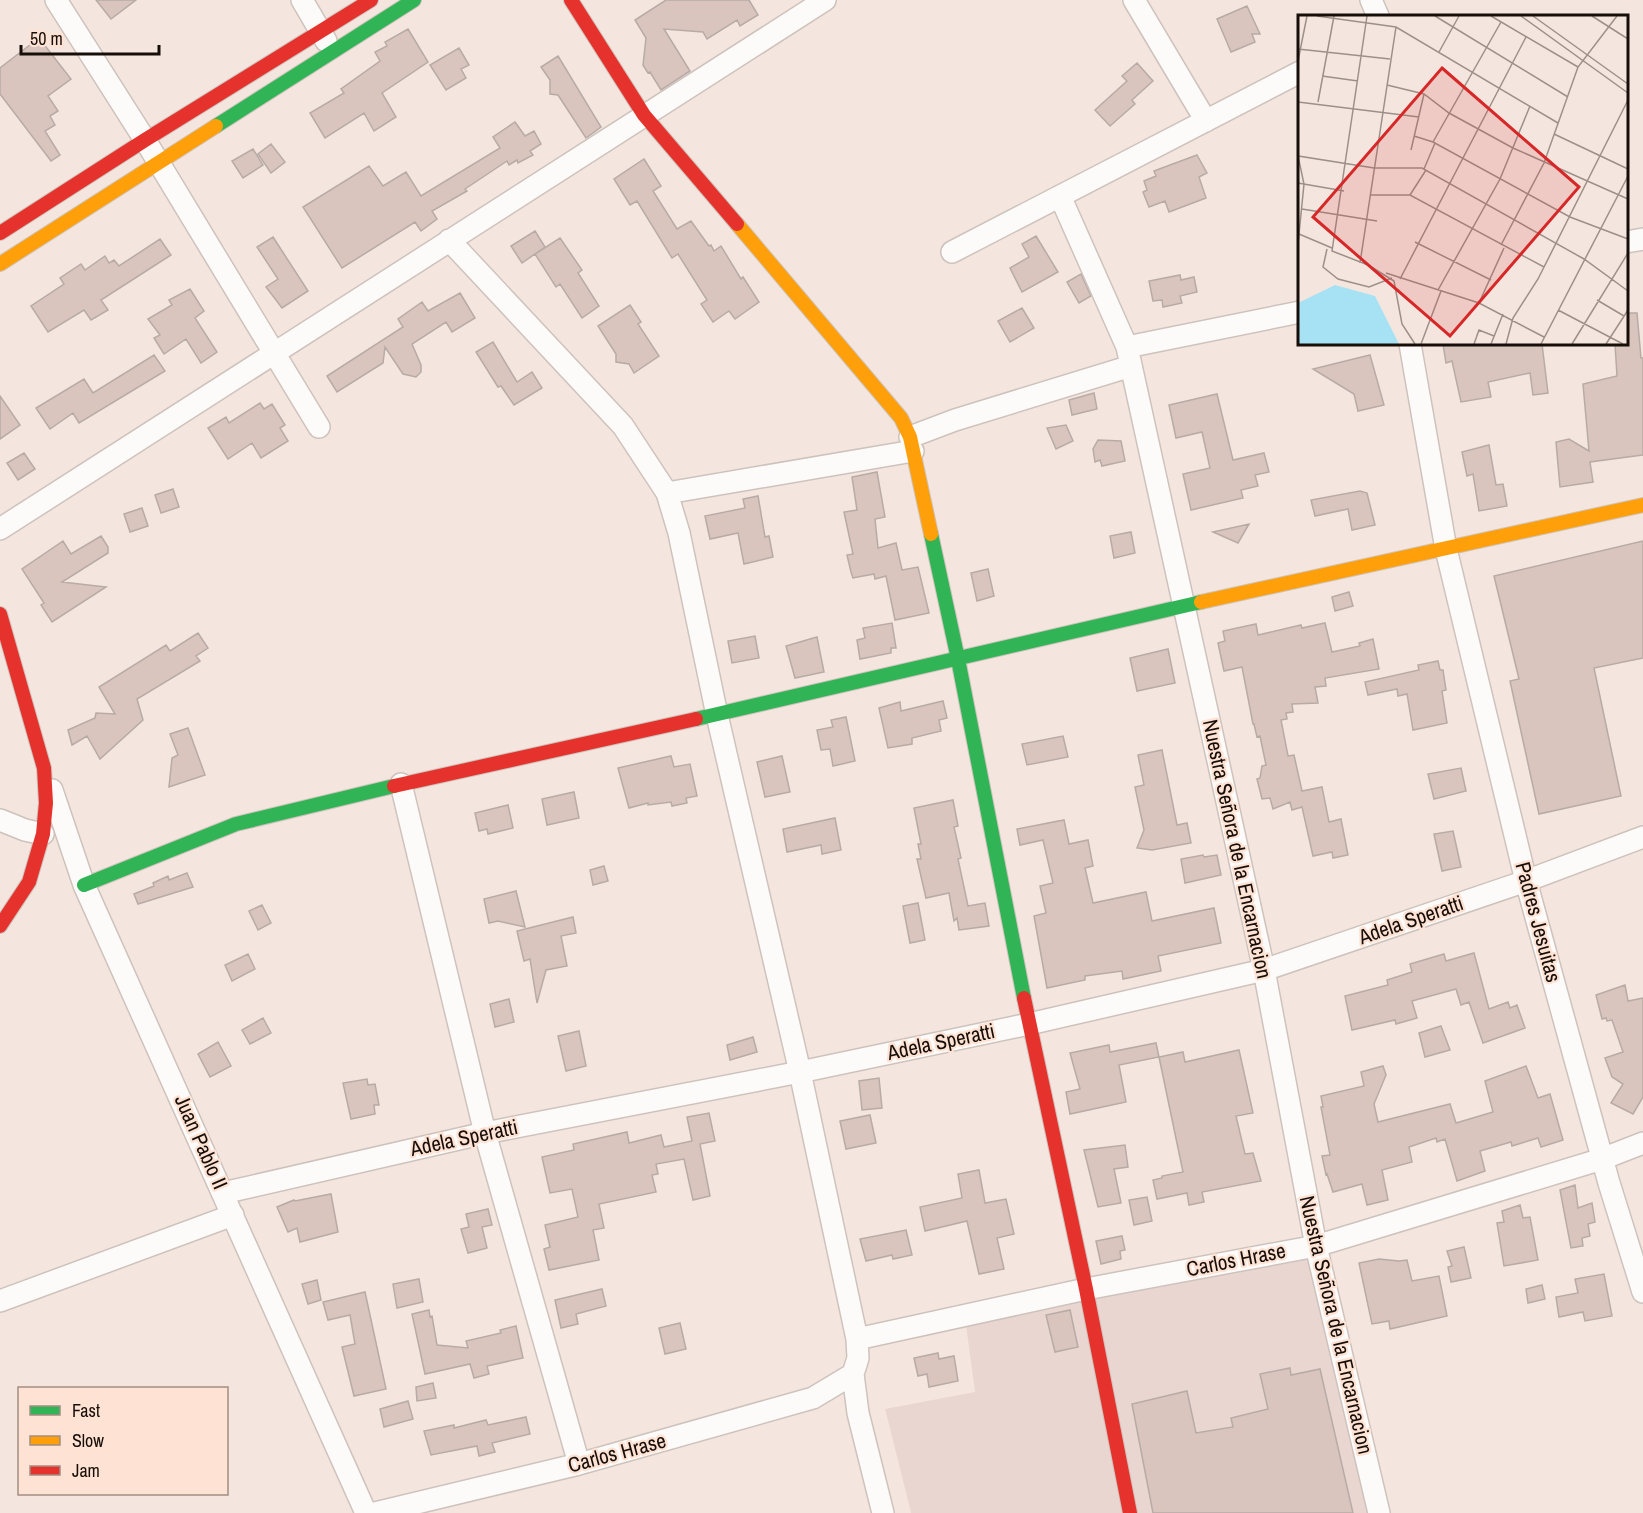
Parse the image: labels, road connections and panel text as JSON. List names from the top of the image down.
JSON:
{
  "streets": {
    "street": [
      "Nuestra Señora de la Encarnacion",
      "Adela Speratti",
      "Padres Jesuitas",
      "Juan Pablo II",
      "Carlos Hrase"
    ]
  },
  "crossings": [
    ["Nuestra Señora de la Encarnacion", "Adela Speratti"],
    ["Nuestra Señora de la Encarnacion", "Carlos Hrase"],
    ["Adela Speratti", "Padres Jesuitas"],
    ["Adela Speratti", "Juan Pablo II"],
    ["Padres Jesuitas", "Carlos Hrase"]
  ],
  "legend": ["Fast", "Slow", "Jam"],
  "scale_bar": "50 m"
}
